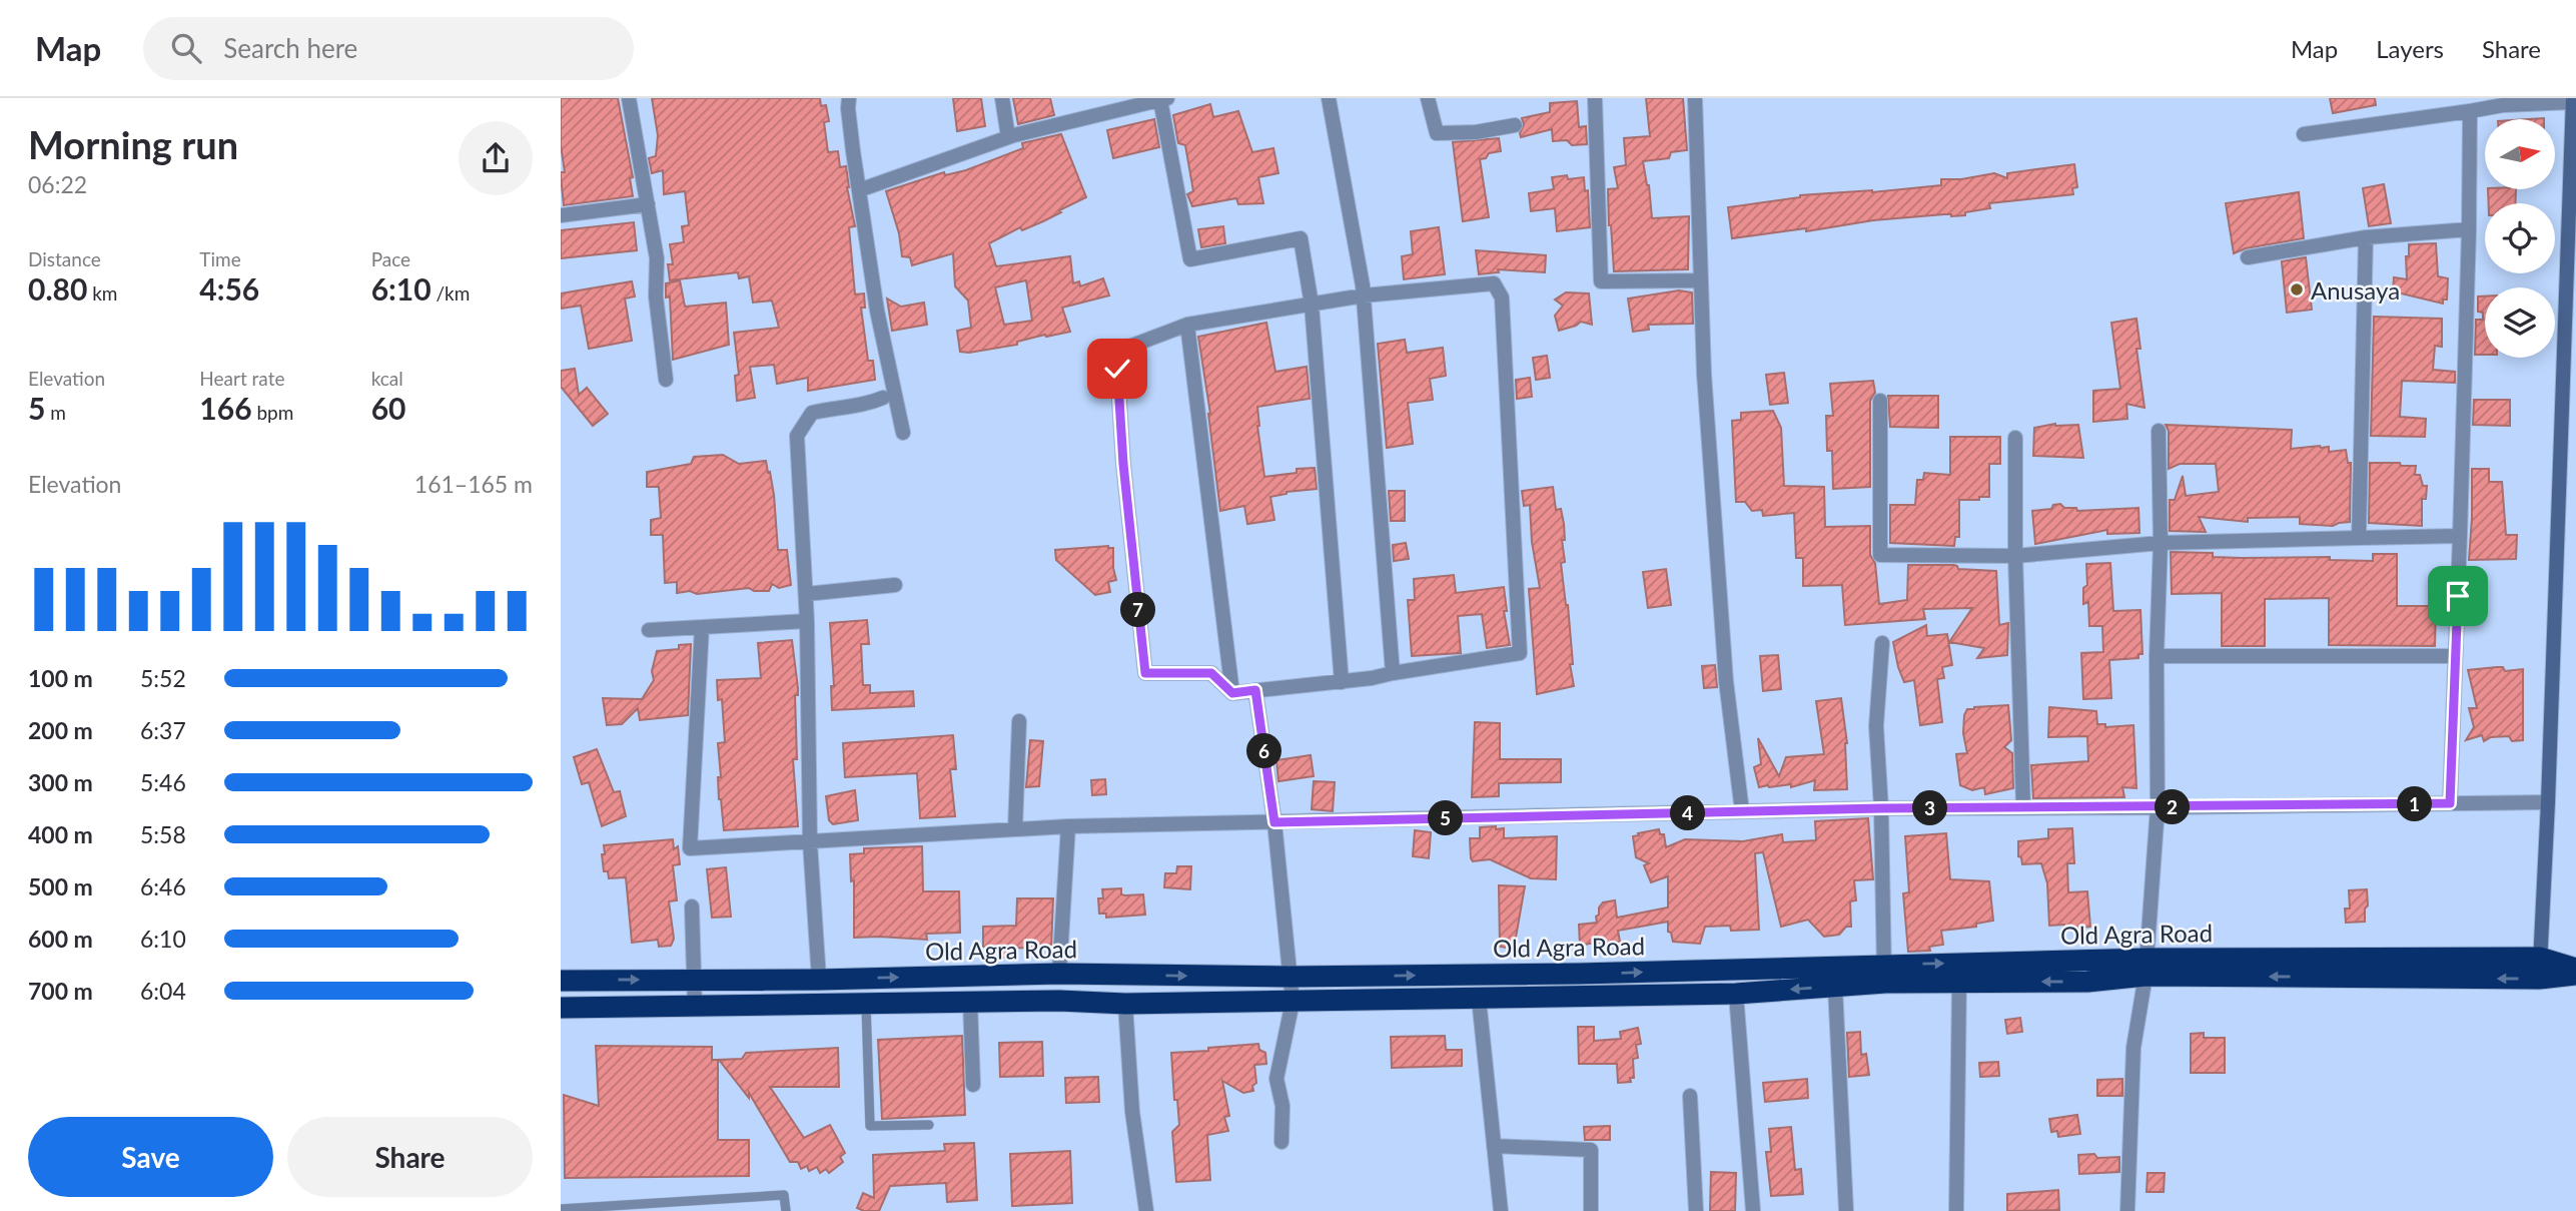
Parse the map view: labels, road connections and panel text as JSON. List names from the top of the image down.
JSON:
{
  "streets": {
    "highway": ["Old Agra Road"]
  },
  "places": ["Anusaya"],
  "north": "right",
  "page": {
    "header": "Map",
    "search": "Search here",
    "nav": ["Map", "Layers", "Share"],
    "heading": ["Morning run", "06:22"],
    "stats": [
      ["Distance", "0.80 km"],
      ["Time", "4:56"],
      ["Pace", "6:10 /km"],
      ["Elevation", "5 m"],
      ["Heart rate", "166 bpm"],
      ["kcal", "60"]
    ],
    "chart": ["Elevation", "161–165 m"],
    "pins": [
      "7",
      "6",
      "1",
      "2",
      "3",
      "4",
      "5"
    ],
    "list": [
      {
        "name": "100 m",
        "note": "5:52"
      },
      {
        "name": "200 m",
        "note": "6:37"
      },
      {
        "name": "300 m",
        "note": "5:46"
      },
      {
        "name": "400 m",
        "note": "5:58"
      },
      {
        "name": "500 m",
        "note": "6:46"
      },
      {
        "name": "600 m",
        "note": "6:10"
      },
      {
        "name": "700 m",
        "note": "6:04"
      }
    ],
    "buttons": ["Save", "Share"]
  }
}
